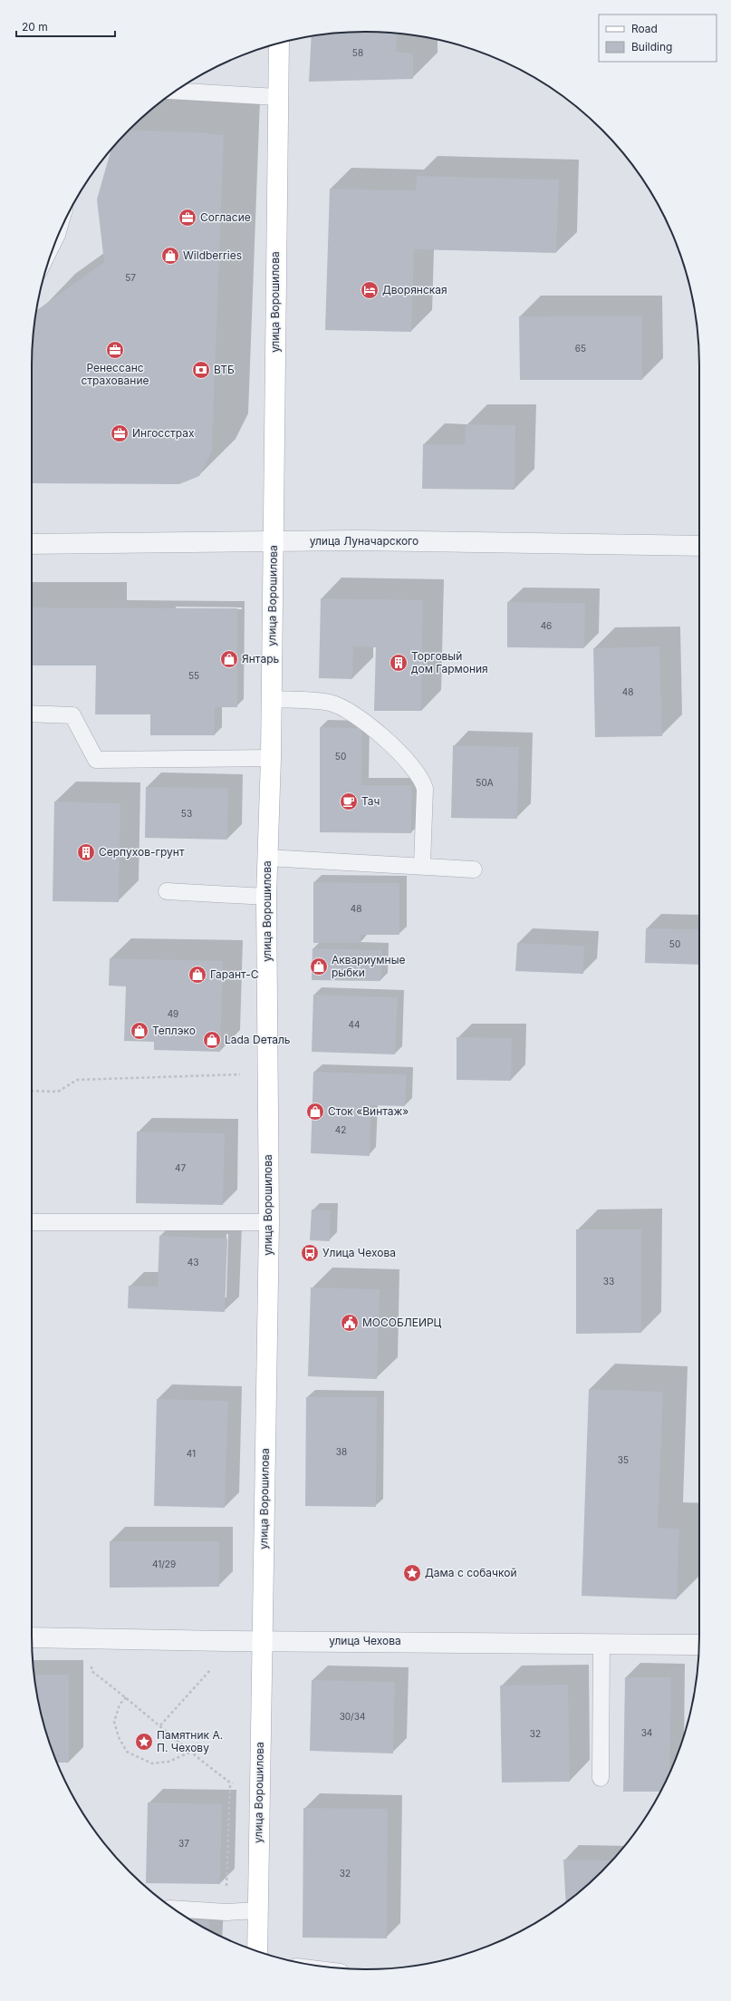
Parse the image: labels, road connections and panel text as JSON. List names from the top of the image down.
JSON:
{
  "streets": {
    "main road": ["улица Ворошилова"],
    "street": ["улица Луначарского", "улица Чехова"]
  },
  "crossings": [
    ["улица Ворошилова", "улица Луначарского"],
    ["улица Ворошилова", "улица Чехова"]
  ],
  "places": {
    "office": ["Согласие", "Ренессанс страхование", "Ингосстрах"],
    "shop": [
      "Wildberries",
      "Янтарь",
      "Аквариумные рыбки",
      "Гарант-С",
      "Теплэко",
      "Lada Dеталь",
      "Сток «Винтаж»"
    ],
    "hotel": ["Дворянская"],
    "bank": ["ВТБ"],
    "building": ["Торговый дом Гармония", "Серпухов-грунт"],
    "cafe": ["Тач"],
    "bus stop": ["Улица Чехова"],
    "public building": ["МОСОБЛЕИРЦ"],
    "place": ["Дама с собачкой", "Памятник А. П. Чехову"]
  },
  "house_numbers": [
    "58",
    "57",
    "65",
    "46",
    "55",
    "48",
    "50",
    "50А",
    "53",
    "48",
    "50",
    "49",
    "44",
    "42",
    "47",
    "43",
    "33",
    "38",
    "41",
    "35",
    "41/29",
    "30/34",
    "34",
    "32",
    "37",
    "32"
  ],
  "legend": ["Road", "Building"],
  "scale_bar": "20 m"
}
